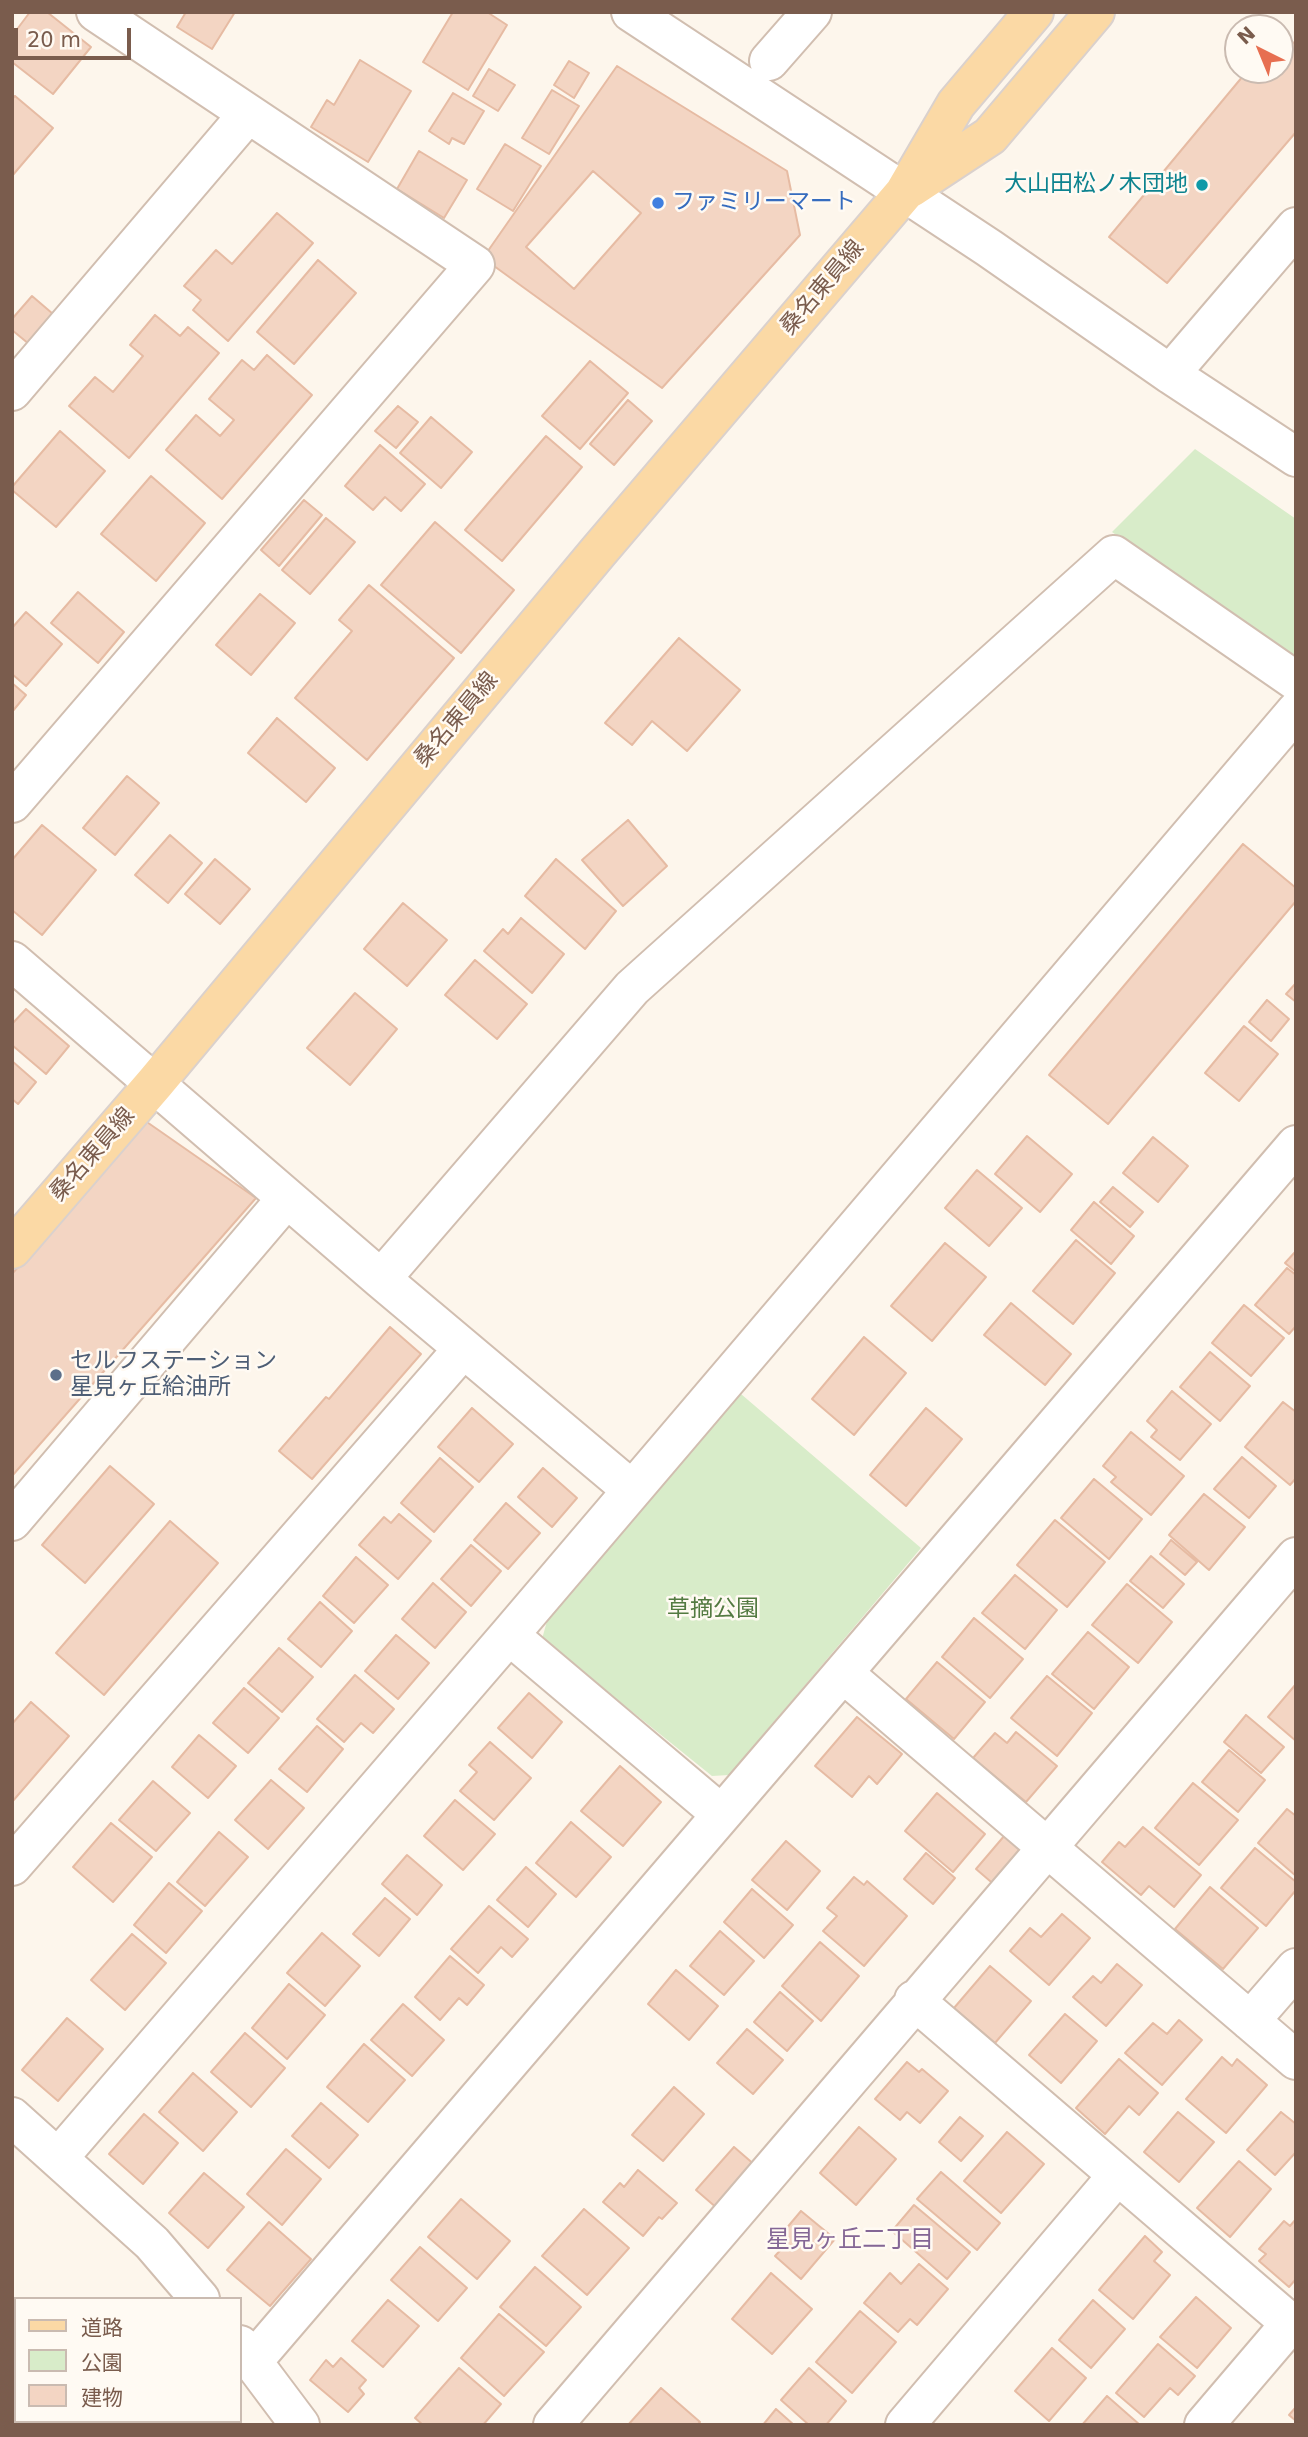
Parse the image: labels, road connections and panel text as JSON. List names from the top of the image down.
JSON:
{
  "streets": {
    "main road": ["桑名東員線"]
  },
  "districts": ["星見ヶ丘二丁目"],
  "parks": ["草摘公園"],
  "places": ["大山田松ノ木団地", "ファミリーマート", "セルフステーション 星見ヶ丘給油所"],
  "legend": ["道路", "公園", "建物"],
  "scale_bar": "20 m",
  "north": "top left"
}
